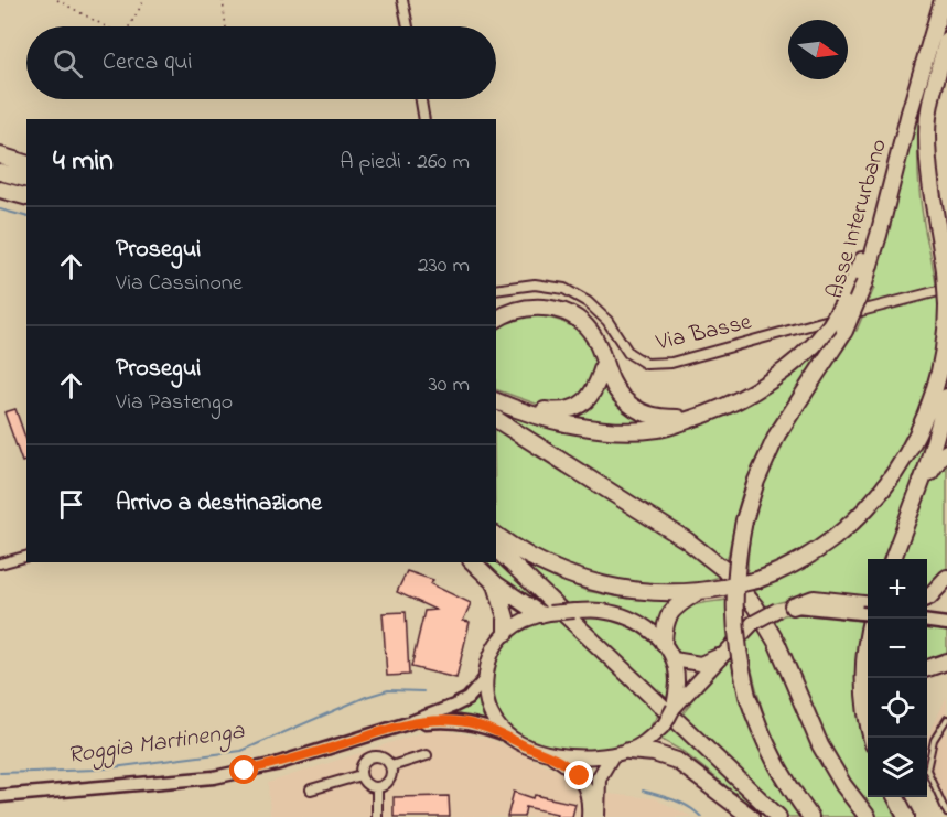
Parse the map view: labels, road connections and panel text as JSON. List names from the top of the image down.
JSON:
{
  "streets": {
    "highway": ["Asse Interurbano"],
    "street": ["Via Basse"]
  },
  "water": ["Roggia Martinenga"],
  "north": "right",
  "page": {
    "search": "Cerca qui",
    "heading": ["4 min", "A piedi · 260 m"],
    "list": [
      ["Prosegui", "Via Cassinone", "230 m"],
      ["Prosegui", "Via Pastengo", "30 m"],
      "Arrivo a destinazione"
    ],
    "map_buttons": ["+", "−"]
  }
}
